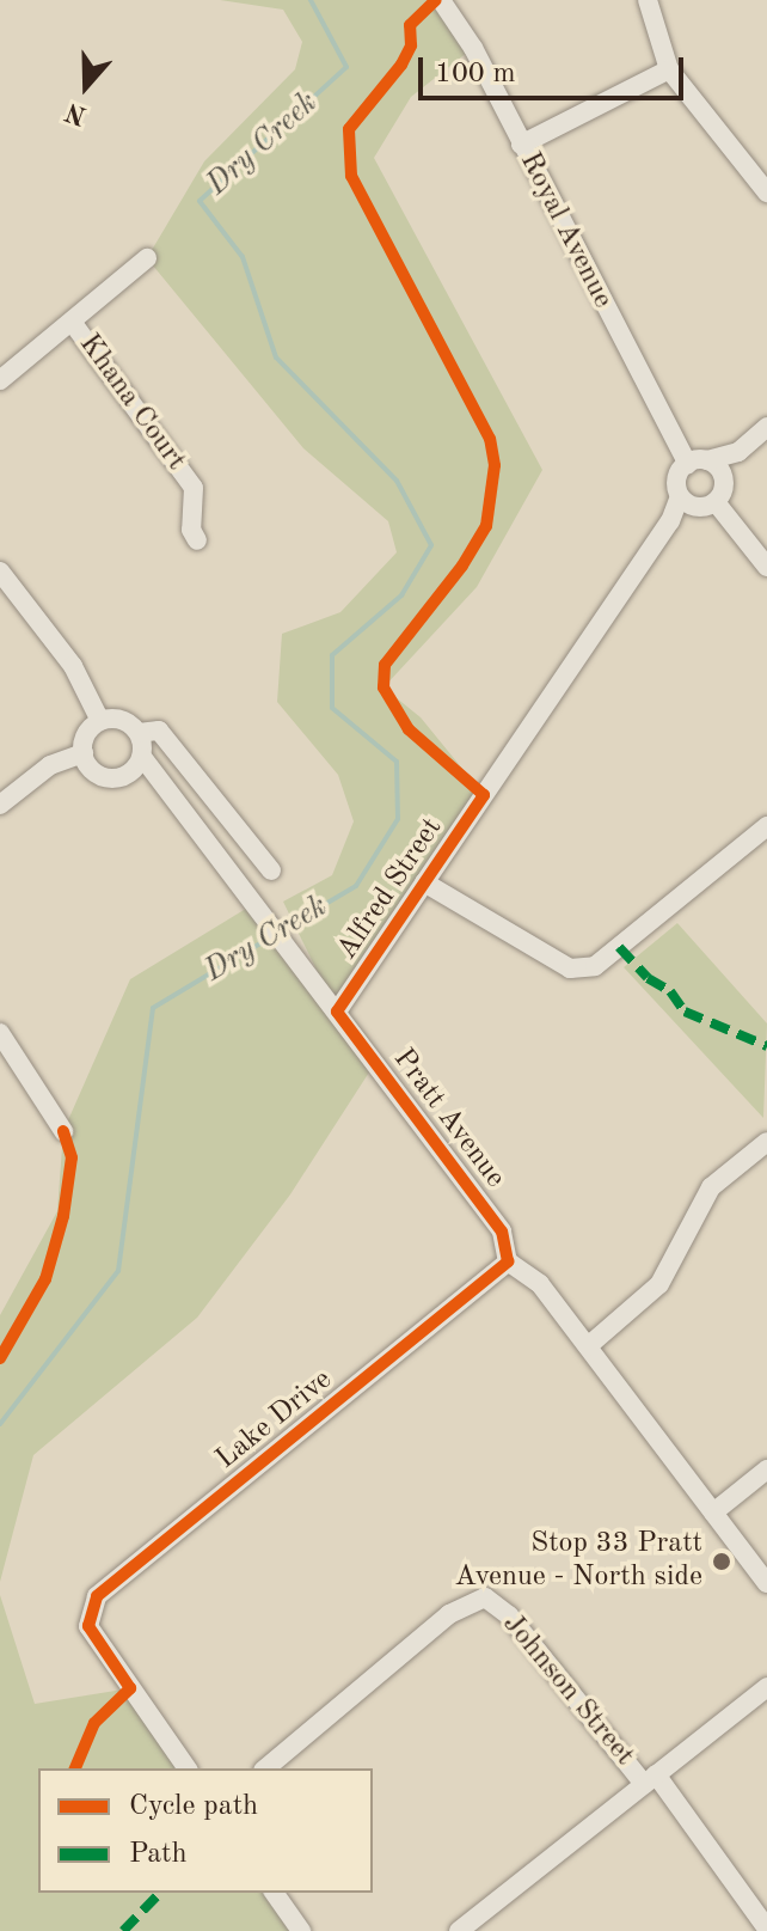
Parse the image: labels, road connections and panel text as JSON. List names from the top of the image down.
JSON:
{
  "streets": {
    "street": [
      "Royal Avenue",
      "Khana Court",
      "Alfred Street",
      "Pratt Avenue",
      "Lake Drive",
      "Johnson Street"
    ]
  },
  "crossings": [
    ["Alfred Street", "Pratt Avenue"],
    ["Pratt Avenue", "Lake Drive"]
  ],
  "water": ["Dry Creek"],
  "places": ["Stop 33 Pratt Avenue - North side"],
  "legend": ["Cycle path", "Path"],
  "scale_bar": "100 m",
  "north": "bottom"
}
